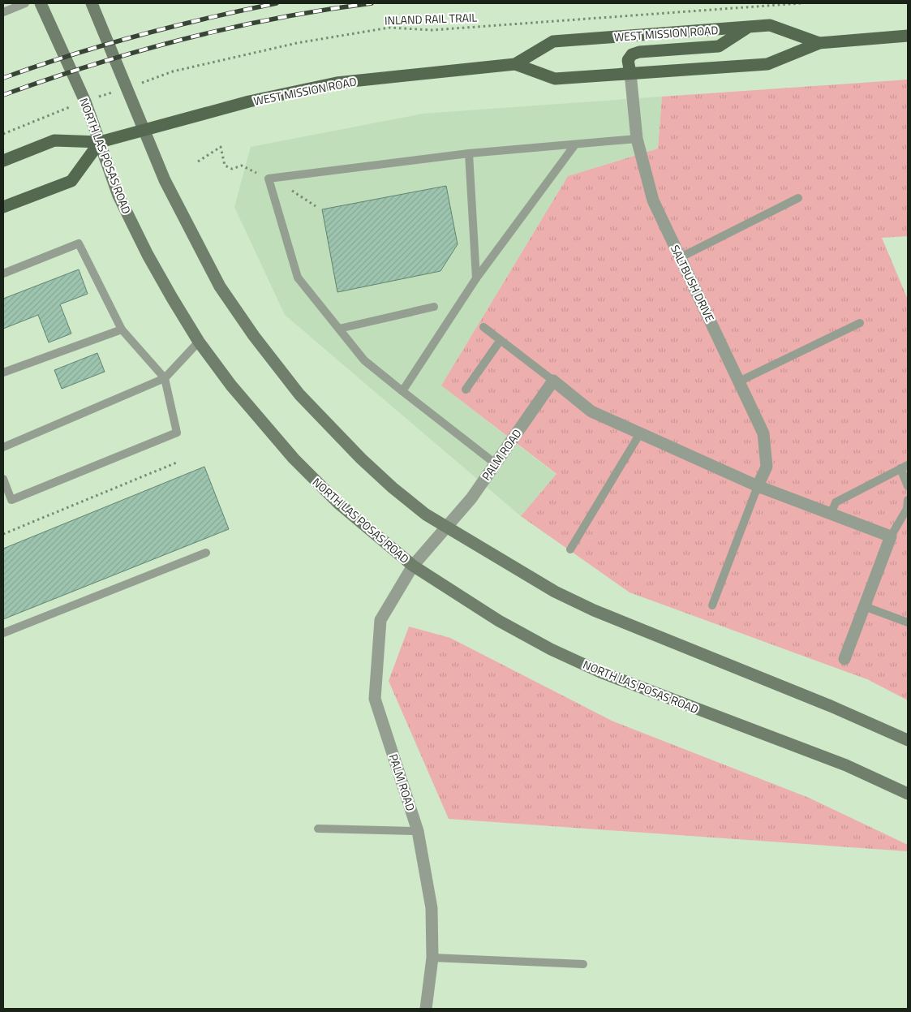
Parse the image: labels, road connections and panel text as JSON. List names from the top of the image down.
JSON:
{
  "streets": {
    "main road": ["WEST MISSION ROAD", "NORTH LAS POSAS ROAD"],
    "street": ["SALTBUSH DRIVE", "PALM ROAD"],
    "path": ["INLAND RAIL TRAIL"]
  },
  "crossings": [
    ["INLAND RAIL TRAIL", "NORTH LAS POSAS ROAD"],
    ["WEST MISSION ROAD", "NORTH LAS POSAS ROAD"],
    ["WEST MISSION ROAD", "SALTBUSH DRIVE"],
    ["NORTH LAS POSAS ROAD", "PALM ROAD"]
  ]
}
